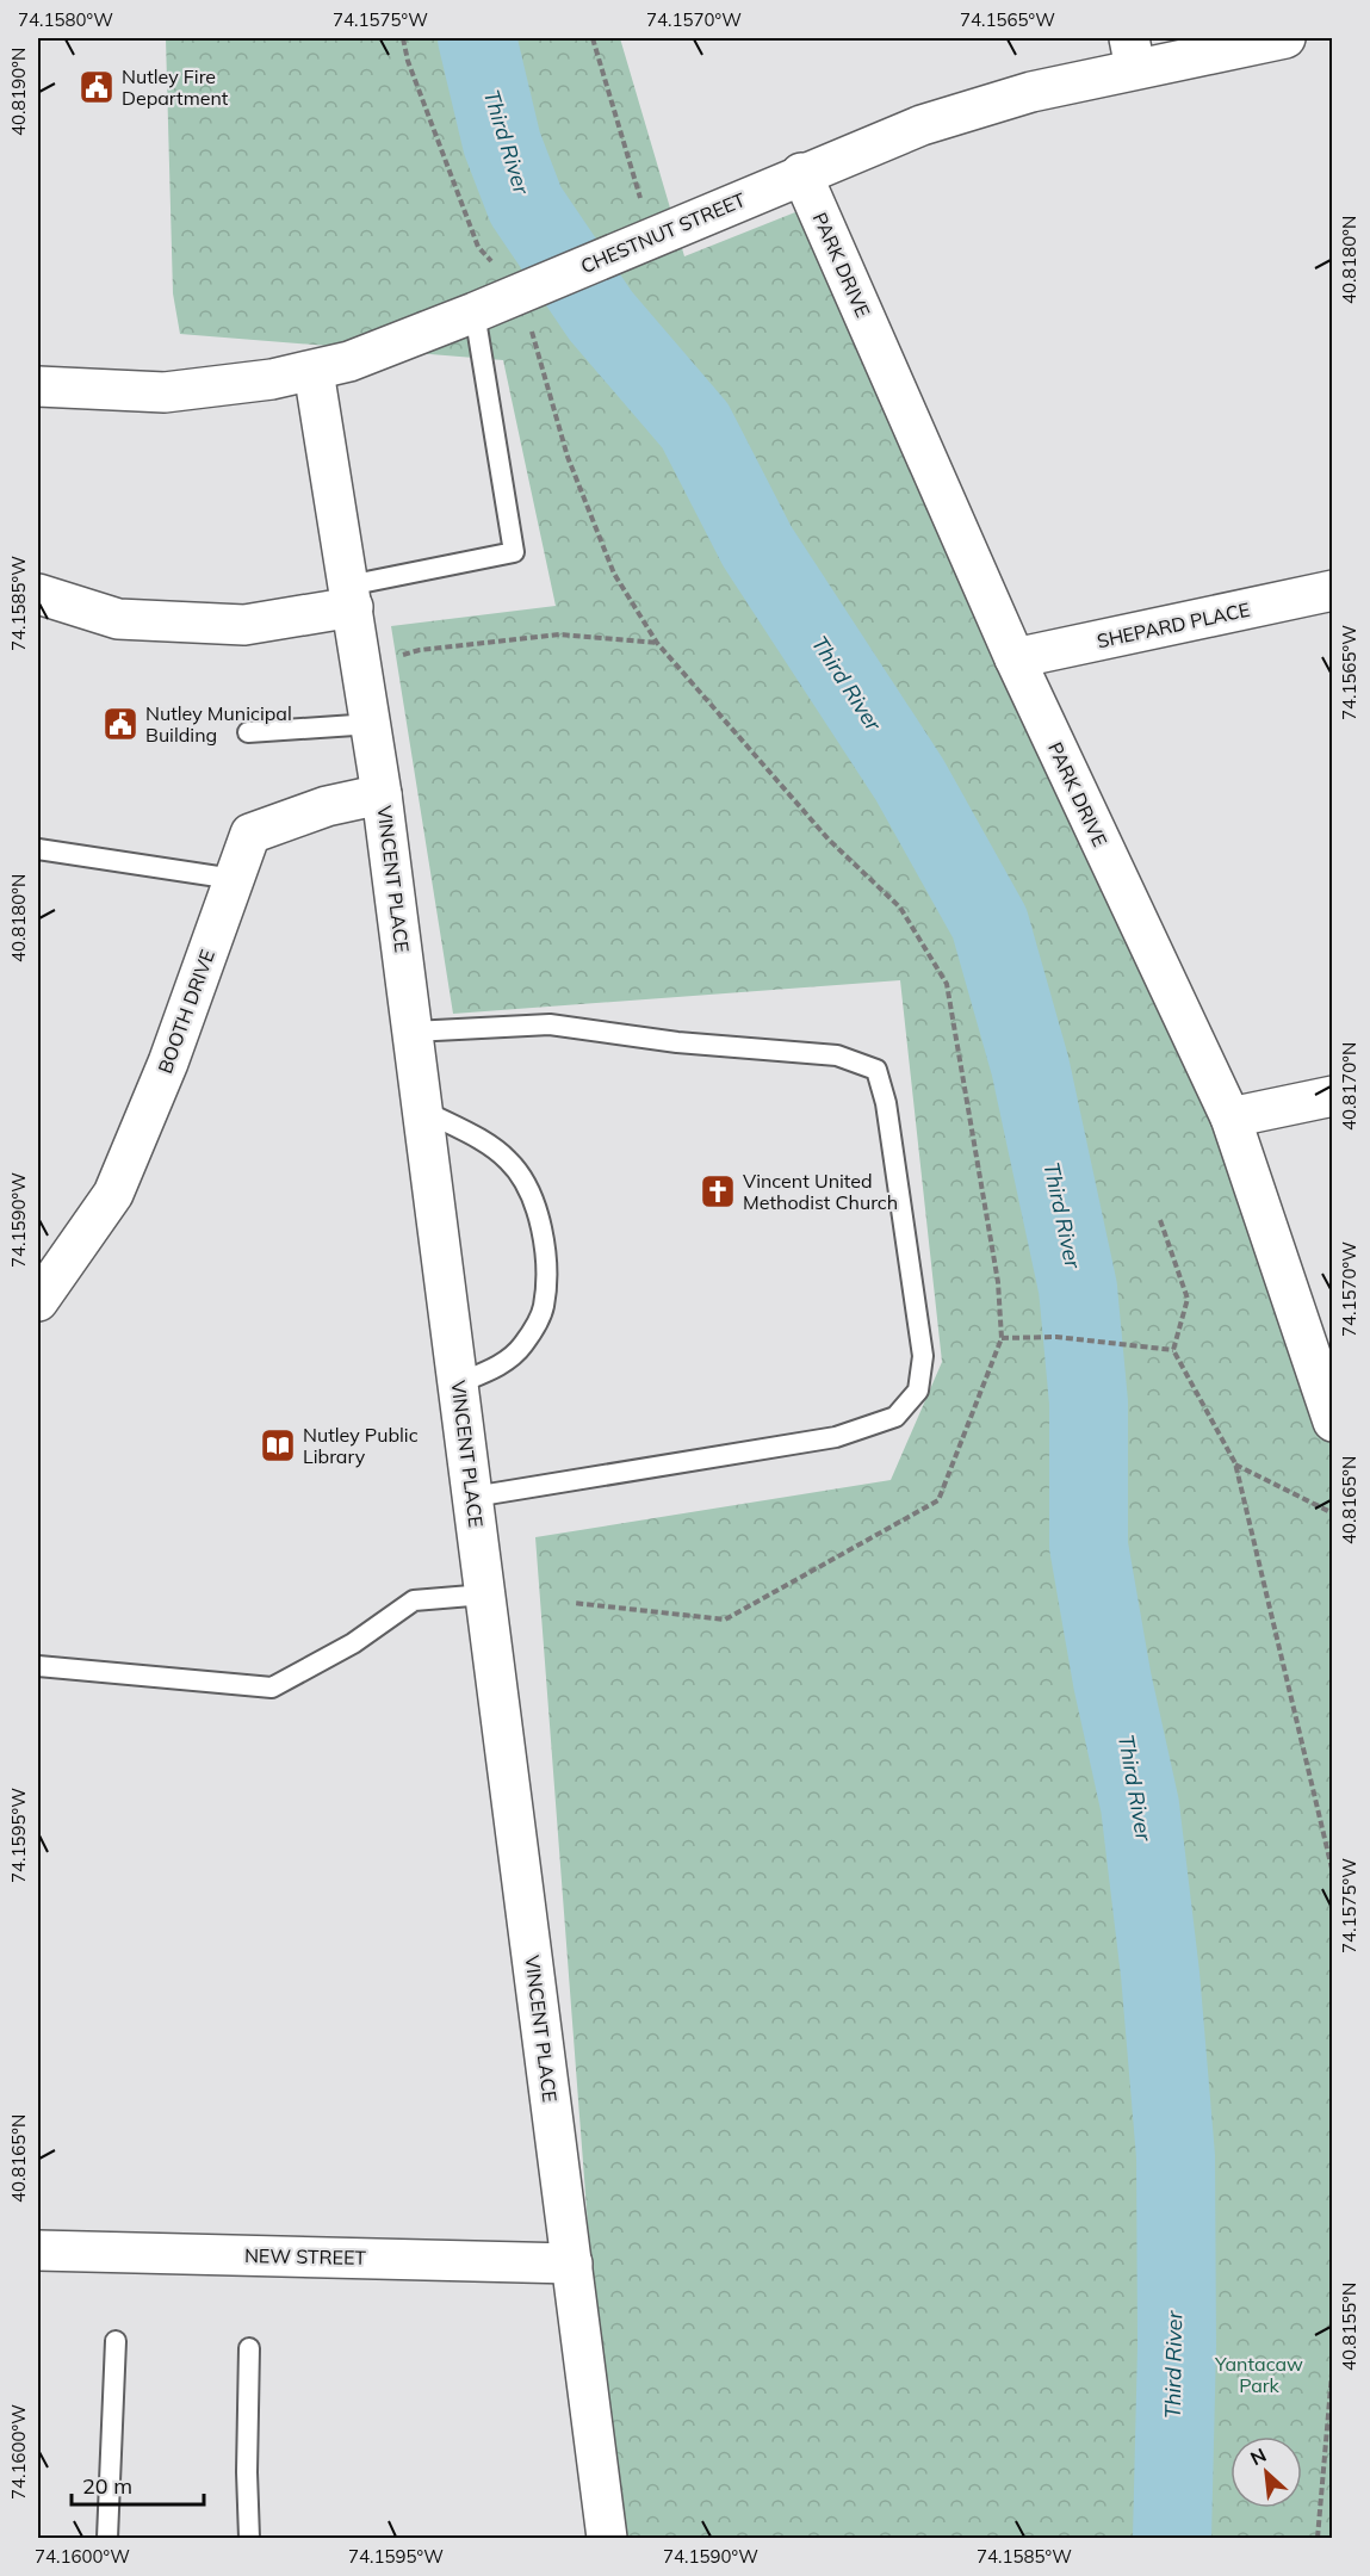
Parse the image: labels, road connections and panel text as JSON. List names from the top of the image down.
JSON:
{
  "streets": {
    "street": [
      "CHESTNUT STREET",
      "PARK DRIVE",
      "SHEPARD PLACE",
      "VINCENT PLACE",
      "BOOTH DRIVE",
      "NEW STREET"
    ]
  },
  "crossings": [
    ["CHESTNUT STREET", "PARK DRIVE"],
    ["CHESTNUT STREET", "VINCENT PLACE"],
    ["PARK DRIVE", "SHEPARD PLACE"],
    ["VINCENT PLACE", "BOOTH DRIVE"],
    ["VINCENT PLACE", "NEW STREET"]
  ],
  "water": ["Third River"],
  "parks": ["Yantacaw Park"],
  "places": {
    "public building": ["Nutley Fire Department", "Nutley Municipal Building"],
    "church": ["Vincent United Methodist Church"],
    "library": ["Nutley Public Library"]
  },
  "scale_bar": "20 m",
  "north": "top left",
  "coordinates": [
    "74.1580°W",
    "74.1575°W",
    "74.1570°W",
    "74.1565°W",
    "40.8190°N",
    "40.8180°N",
    "74.1585°W",
    "40.8170°N",
    "74.1590°W",
    "40.8165°N",
    "74.1595°W",
    "40.8155°N",
    "74.1600°W"
  ]
}
